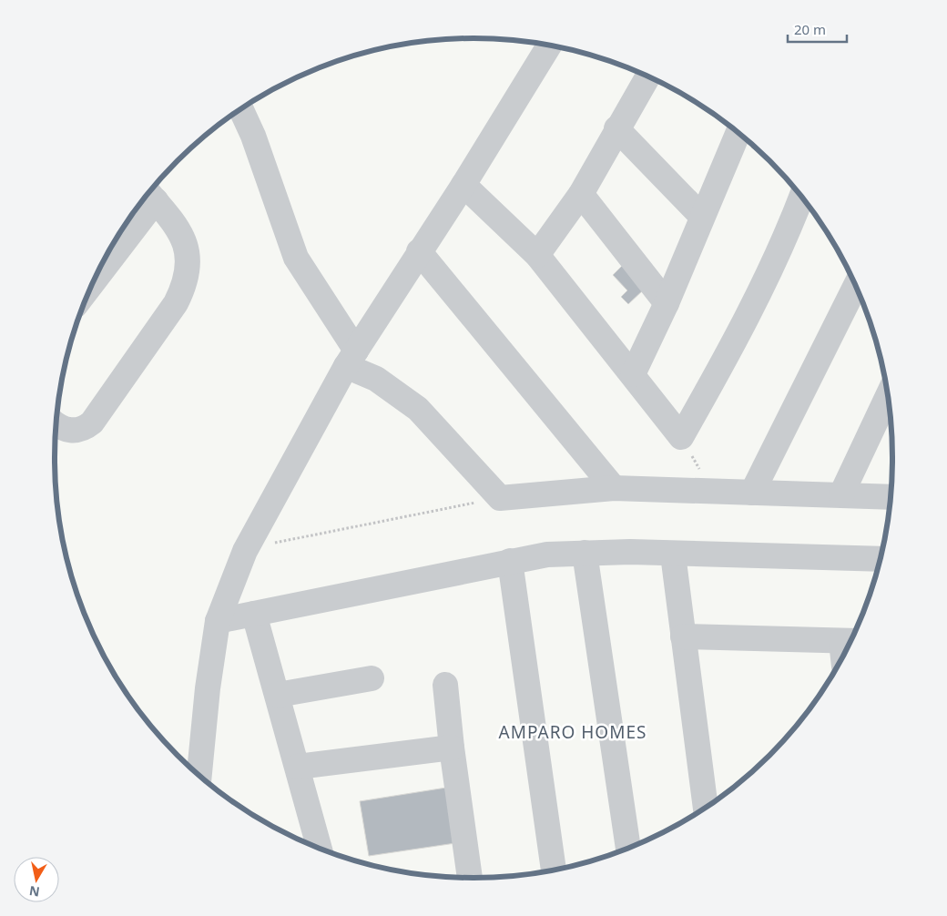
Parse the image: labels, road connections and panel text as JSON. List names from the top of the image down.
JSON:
{
  "districts": ["AMPARO HOMES"],
  "scale_bar": "20 m",
  "north": "bottom"
}
